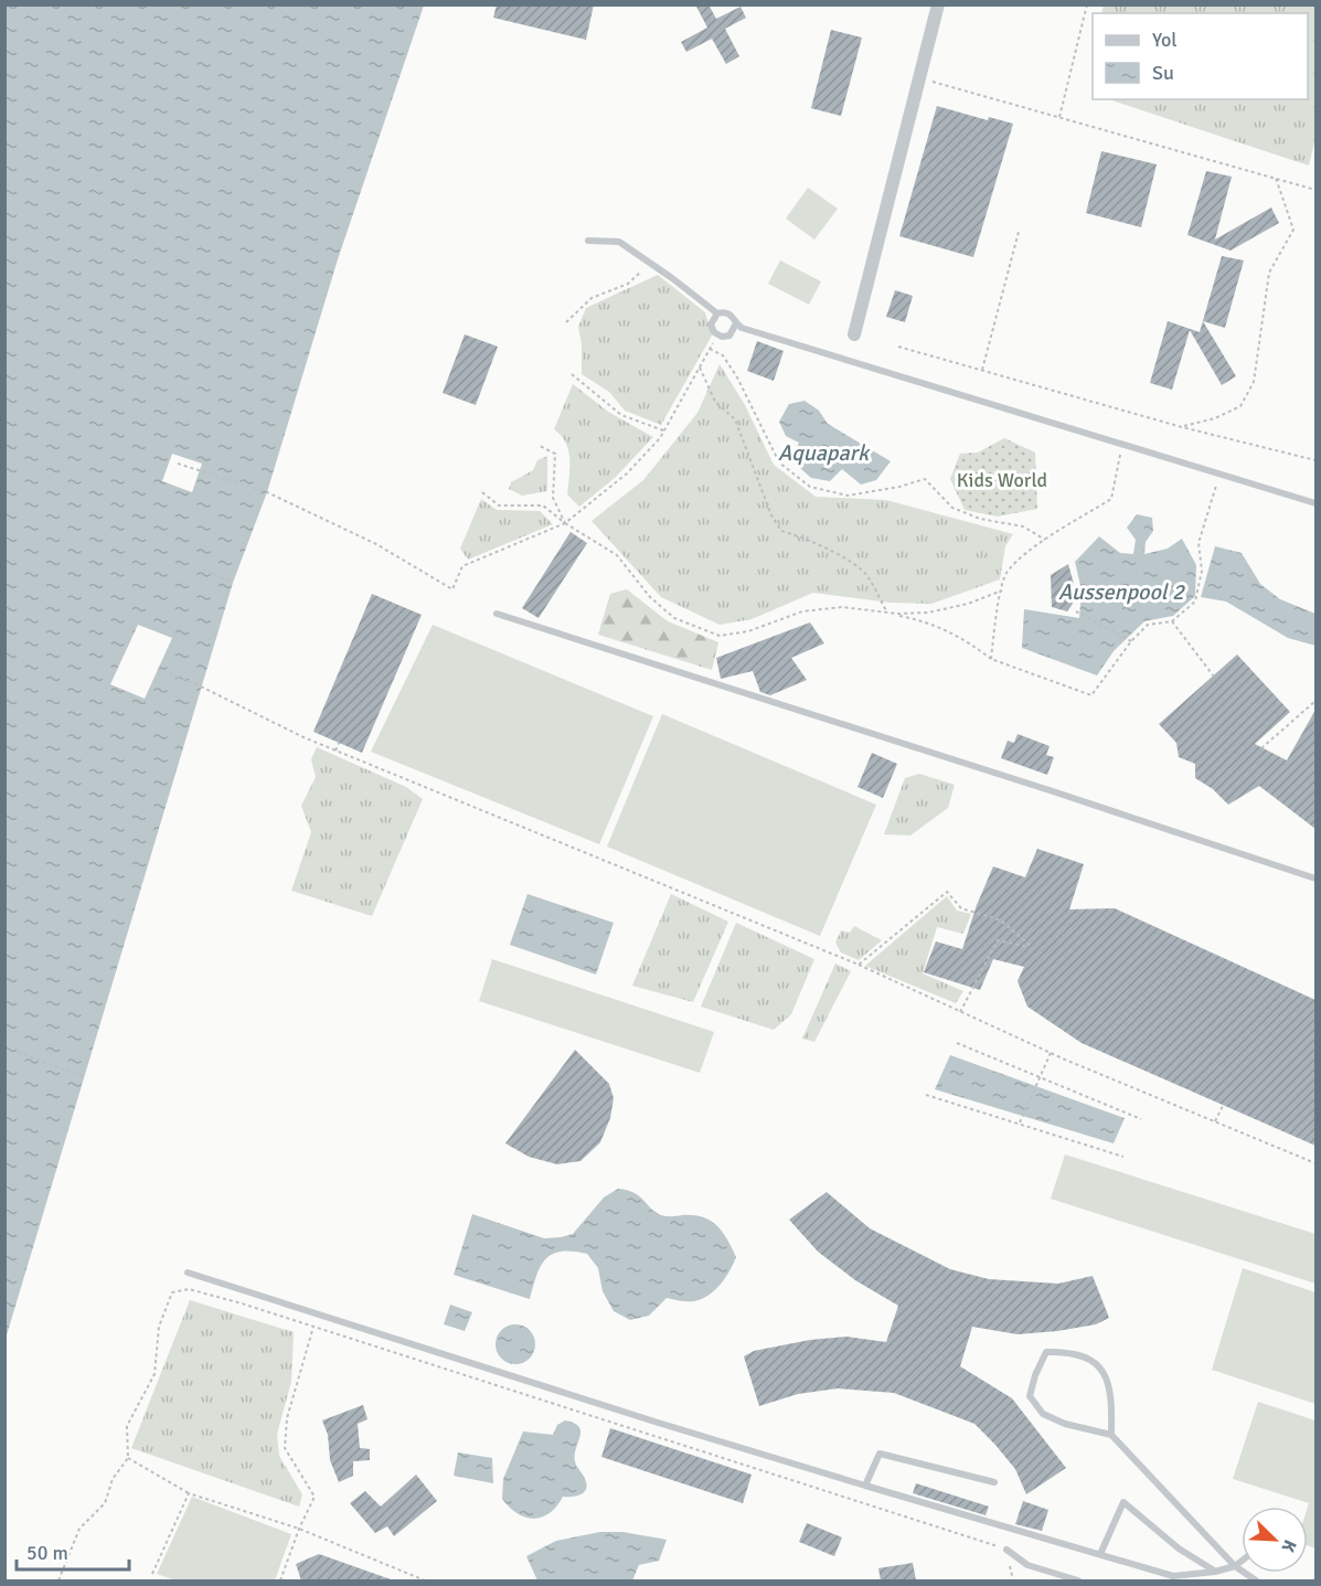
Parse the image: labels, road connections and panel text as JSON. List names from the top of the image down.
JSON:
{
  "water": ["Aquapark", "Aussenpool 2"],
  "parks": ["Kids World"],
  "legend": ["Yol", "Su"],
  "scale_bar": "50 m",
  "north": "bottom right"
}
